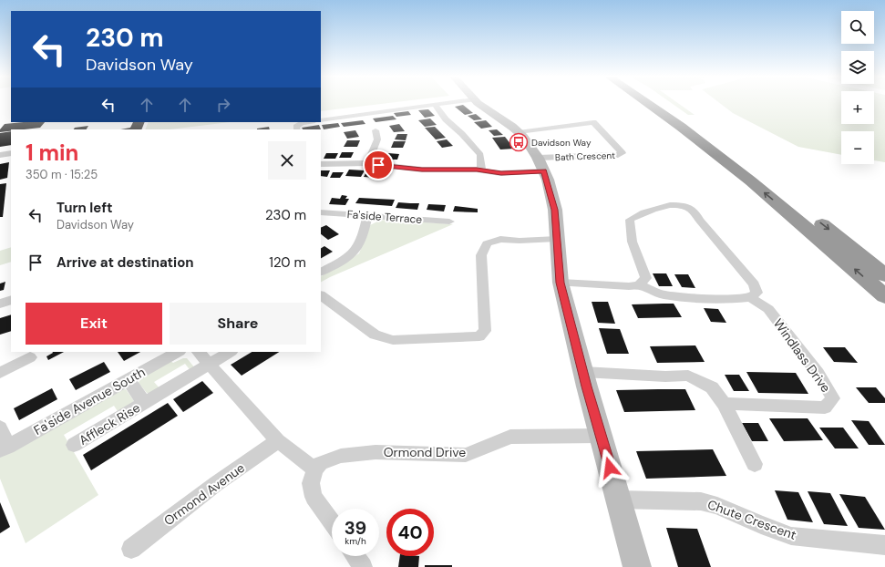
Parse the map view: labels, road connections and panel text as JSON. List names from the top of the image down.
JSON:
{
  "streets": {
    "street": [
      "Bath Crescent",
      "Fa'side Terrace",
      "Windlass Drive",
      "Fa'side Avenue South",
      "Affleck Rise",
      "Ormond Drive",
      "Ormond Avenue",
      "Chute Crescent"
    ]
  },
  "crossings": [
    ["Fa'side Avenue South", "Affleck Rise"]
  ],
  "places": {
    "bus stop": ["Davidson Way"]
  },
  "page": {
    "map_buttons": ["+", "−"],
    "turn": ["230 m", "Davidson Way"],
    "heading": ["1 min", "350 m · 15:25"],
    "list": [
      {
        "name": "Turn left",
        "note": "Davidson Way",
        "value": "230 m"
      },
      {
        "name": "Arrive at destination",
        "value": "120 m"
      }
    ],
    "buttons": ["Exit", "Share"],
    "speed": "39 km/h",
    "limit": "40"
  }
}
